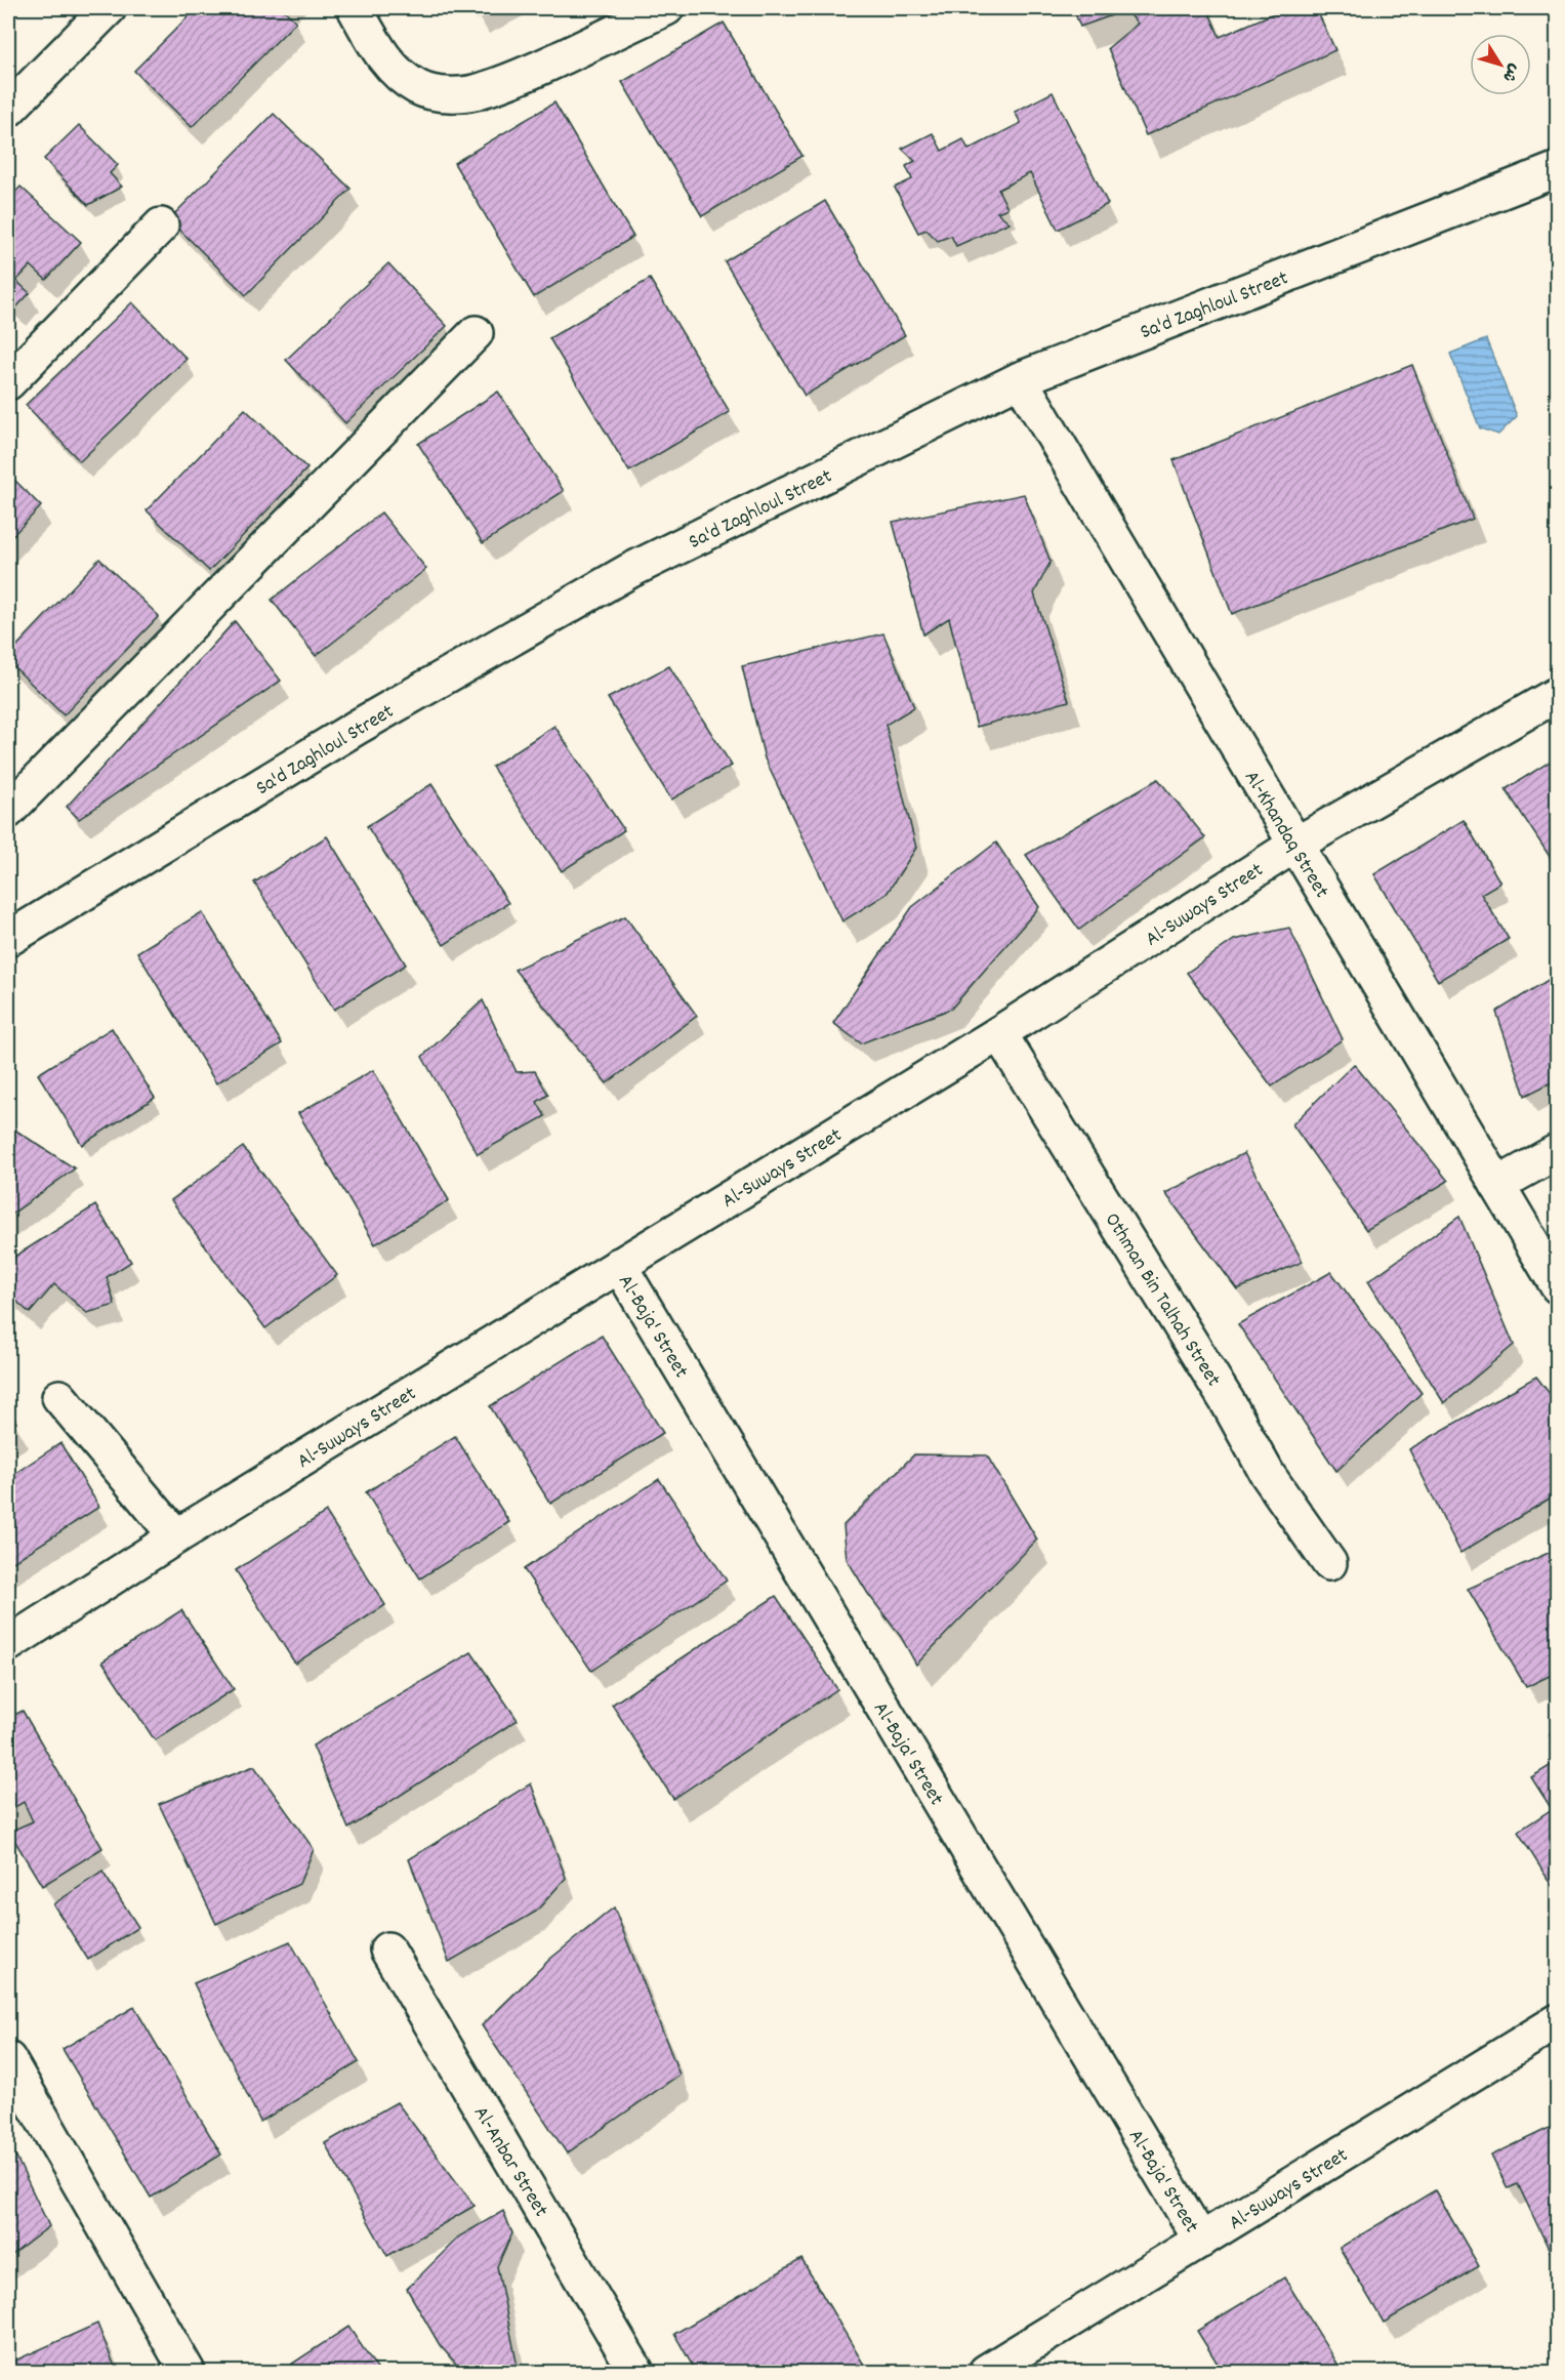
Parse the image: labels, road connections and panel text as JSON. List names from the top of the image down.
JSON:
{
  "streets": {
    "street": [
      "Sa'd Zaghloul Street",
      "Al-Khandaq Street",
      "Al-Suways Street",
      "Othman Bin Talhah Street",
      "Al-Baja' Street",
      "Al-Anbar Street"
    ]
  },
  "crossings": [
    ["Sa'd Zaghloul Street", "Al-Khandaq Street"],
    ["Al-Khandaq Street", "Al-Suways Street"],
    ["Al-Suways Street", "Othman Bin Talhah Street"],
    ["Al-Suways Street", "Al-Baja' Street"]
  ],
  "north": "bottom right"
}
